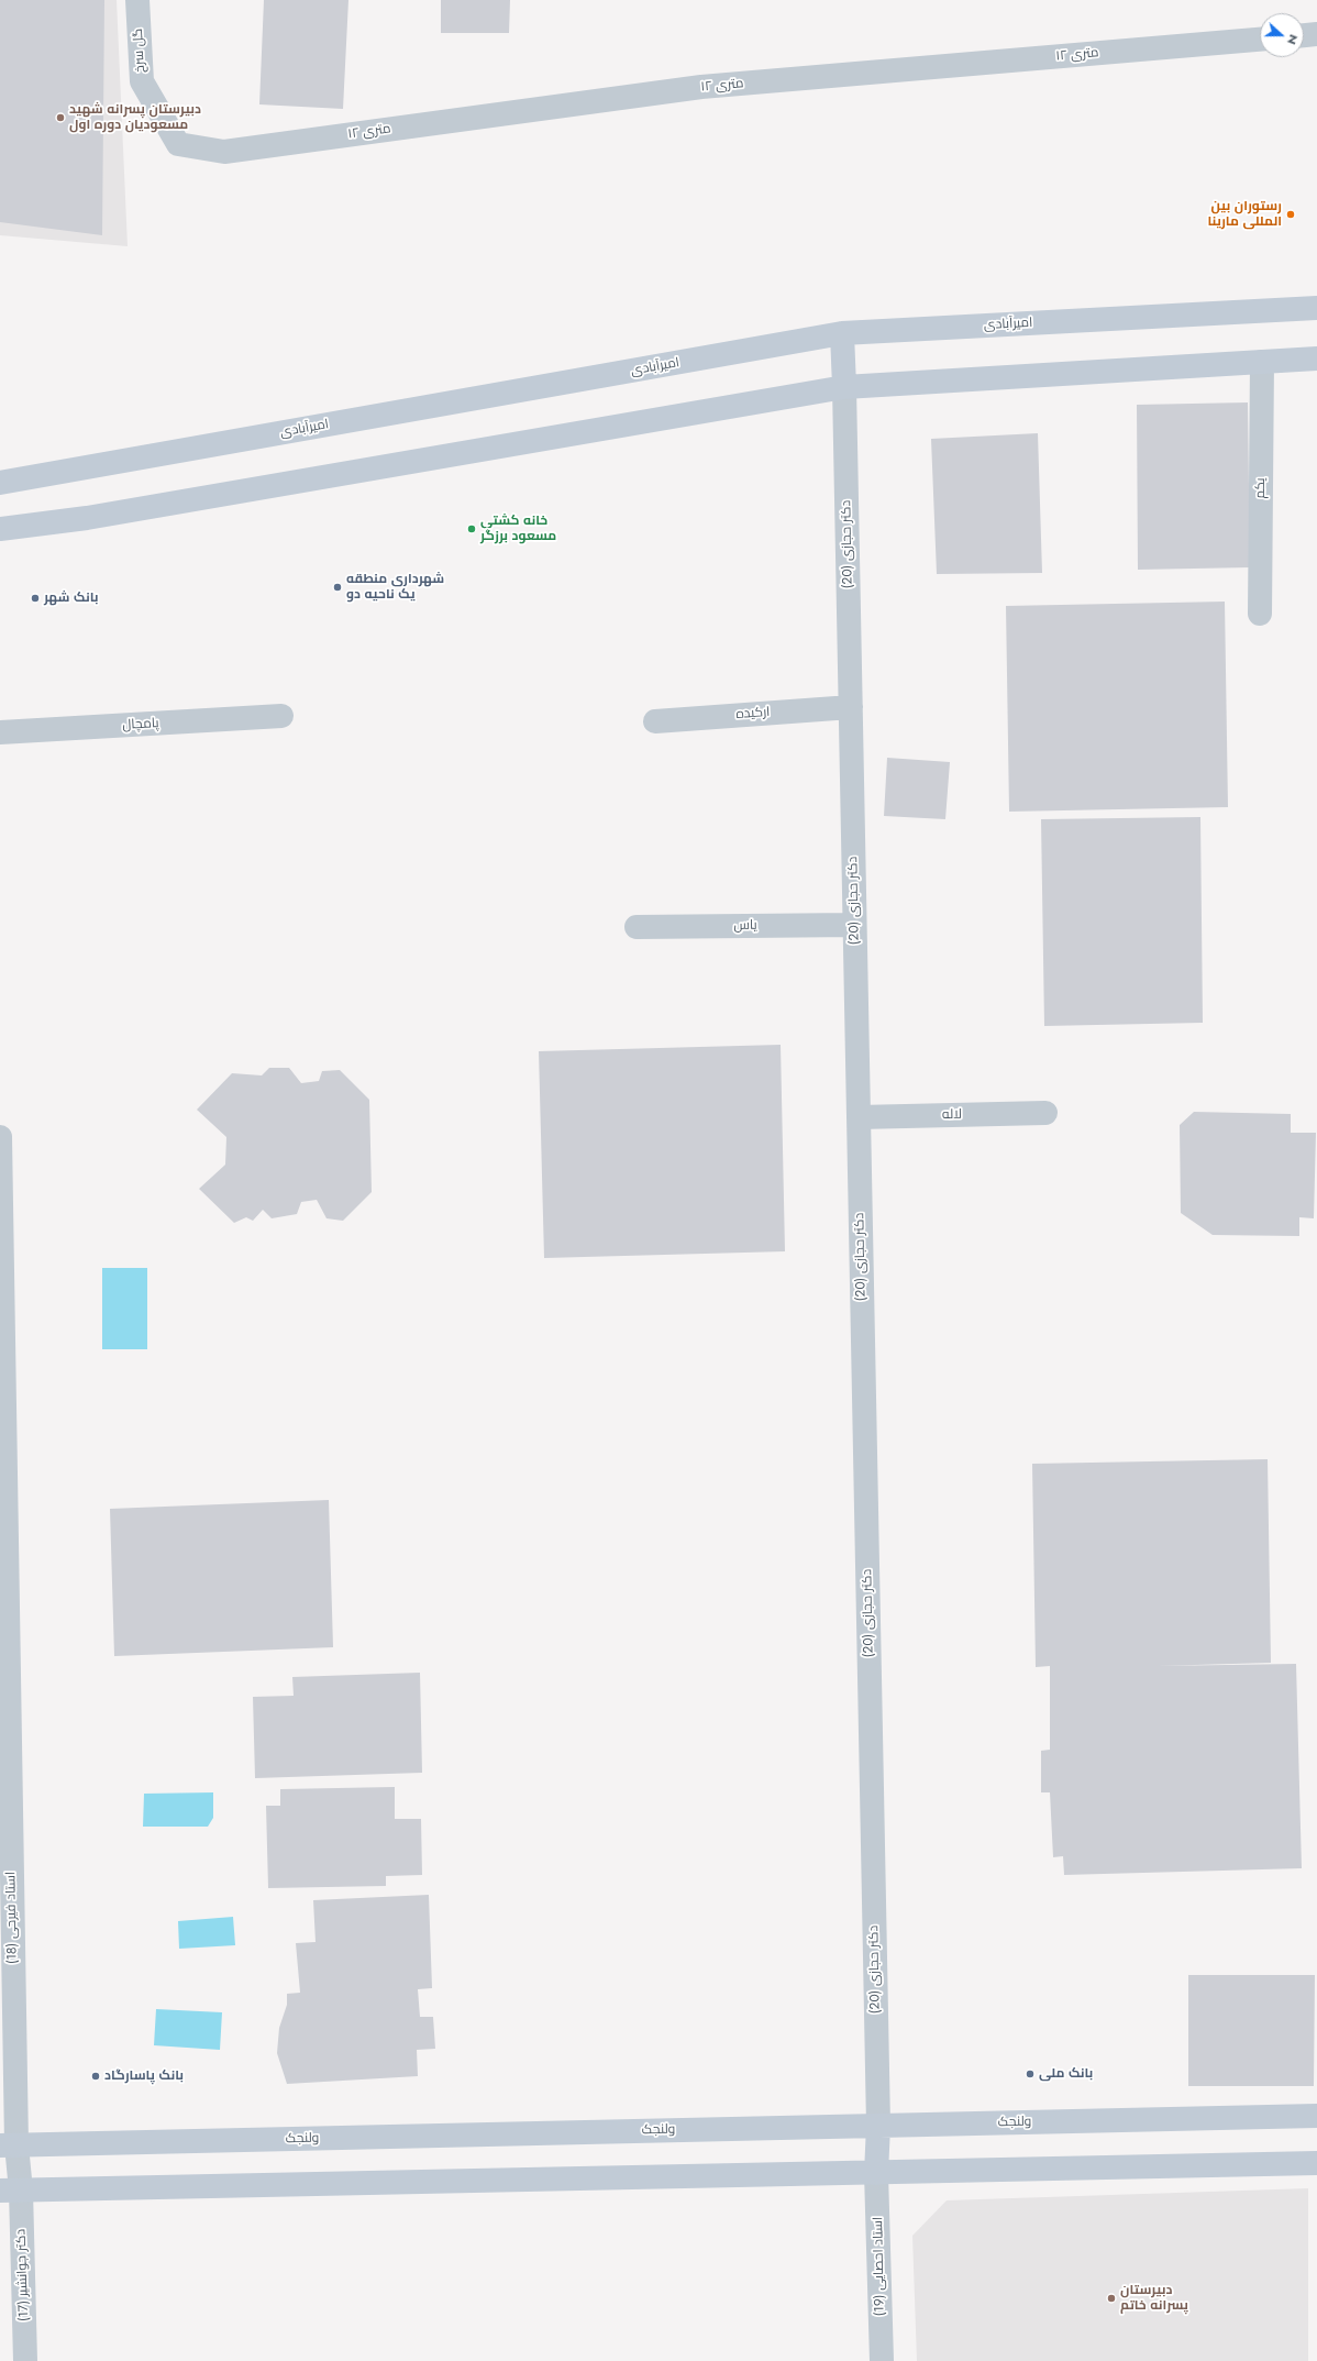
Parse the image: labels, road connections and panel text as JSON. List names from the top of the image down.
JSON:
{
  "streets": {
    "street": [
      "گل سرخ",
      "۱۲ متری",
      "امیرآبادی",
      "یکم",
      "دکتر حجازی (20)",
      "ارکیده",
      "پامچال",
      "یاس",
      "لاله",
      "استاد فیرحی (18)",
      "ولنجک",
      "استاد احصایی (19)",
      "دکتر جوانشیر (17)"
    ]
  },
  "crossings": [
    ["گل سرخ", "۱۲ متری"],
    ["دکتر حجازی (20)", "ارکیده"],
    ["دکتر حجازی (20)", "یاس"],
    ["دکتر حجازی (20)", "لاله"],
    ["دکتر حجازی (20)", "ولنجک"],
    ["استاد فیرحی (18)", "ولنجک"],
    ["استاد فیرحی (18)", "دکتر جوانشیر (17)"]
  ],
  "places": [
    "دبیرستان پسرانه شهید مسعودیان دوره اول",
    "رستوران بین المللی مارینا",
    "خانه کشتی مسعود برزگر",
    "شهرداری منطقه یک ناحیه دو",
    "بانک شهر",
    "بانک ملی",
    "بانک پاسارگاد",
    "دبیرستان پسرانه خاتم"
  ],
  "north": "right"
}
